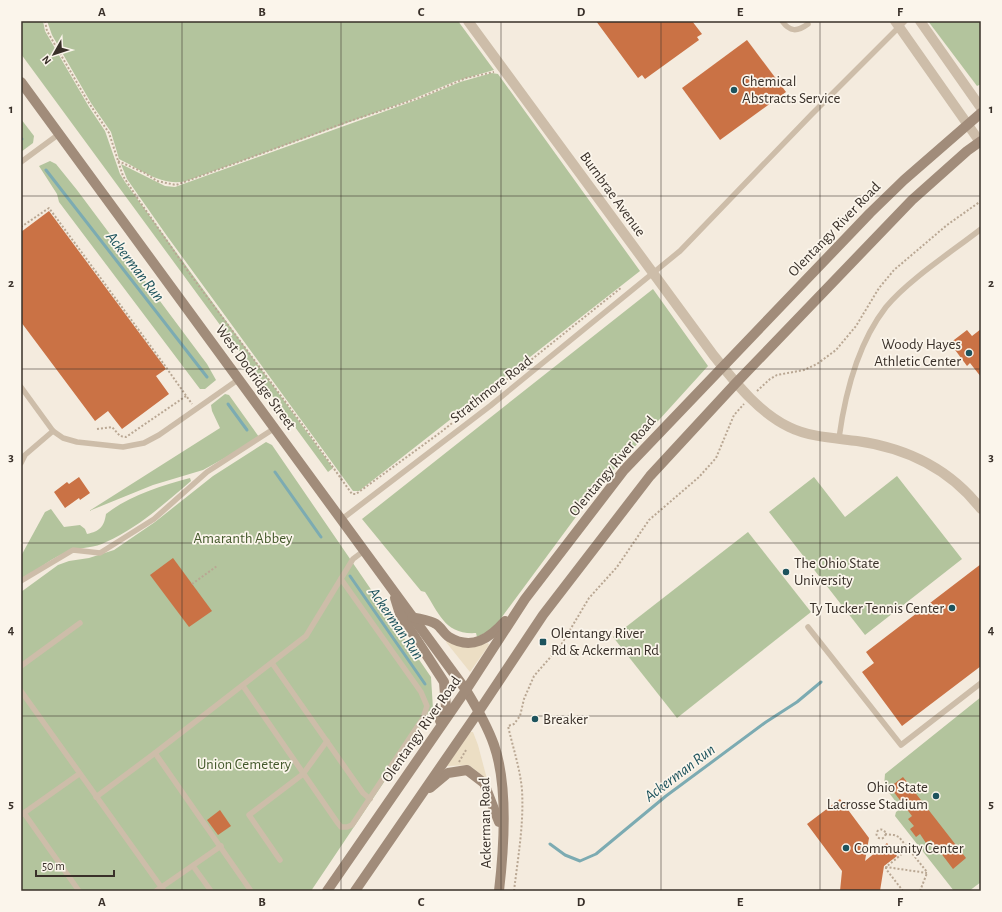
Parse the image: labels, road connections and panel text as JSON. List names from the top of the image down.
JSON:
{
  "streets": {
    "main road": ["Olentangy River Road", "West Dodridge Street", "Ackerman Road"],
    "street": ["Burnbrae Avenue"],
    "lane": ["Strathmore Road"]
  },
  "crossings": [
    ["Burnbrae Avenue", "Olentangy River Road"],
    ["Burnbrae Avenue", "Strathmore Road"],
    ["Olentangy River Road", "West Dodridge Street"],
    ["Olentangy River Road", "Ackerman Road"],
    ["West Dodridge Street", "Strathmore Road"],
    ["West Dodridge Street", "Ackerman Road"]
  ],
  "water": ["Ackerman Run"],
  "parks": ["Amaranth Abbey", "Union Cemetery"],
  "places": {
    "other": [
      "Chemical Abstracts Service",
      "Woody Hayes Athletic Center",
      "The Ohio State University",
      "Ty Tucker Tennis Center",
      "Breaker",
      "Ohio State Lacrosse Stadium",
      "Community Center"
    ],
    "transit": ["Olentangy River Rd & Ackerman Rd"]
  },
  "scale_bar": "50 m",
  "north": "bottom left",
  "grid": {
    "columns": [
      "A",
      "B",
      "C",
      "D",
      "E",
      "F"
    ],
    "rows": [
      "1",
      "2",
      "3",
      "4",
      "5"
    ]
  }
}
